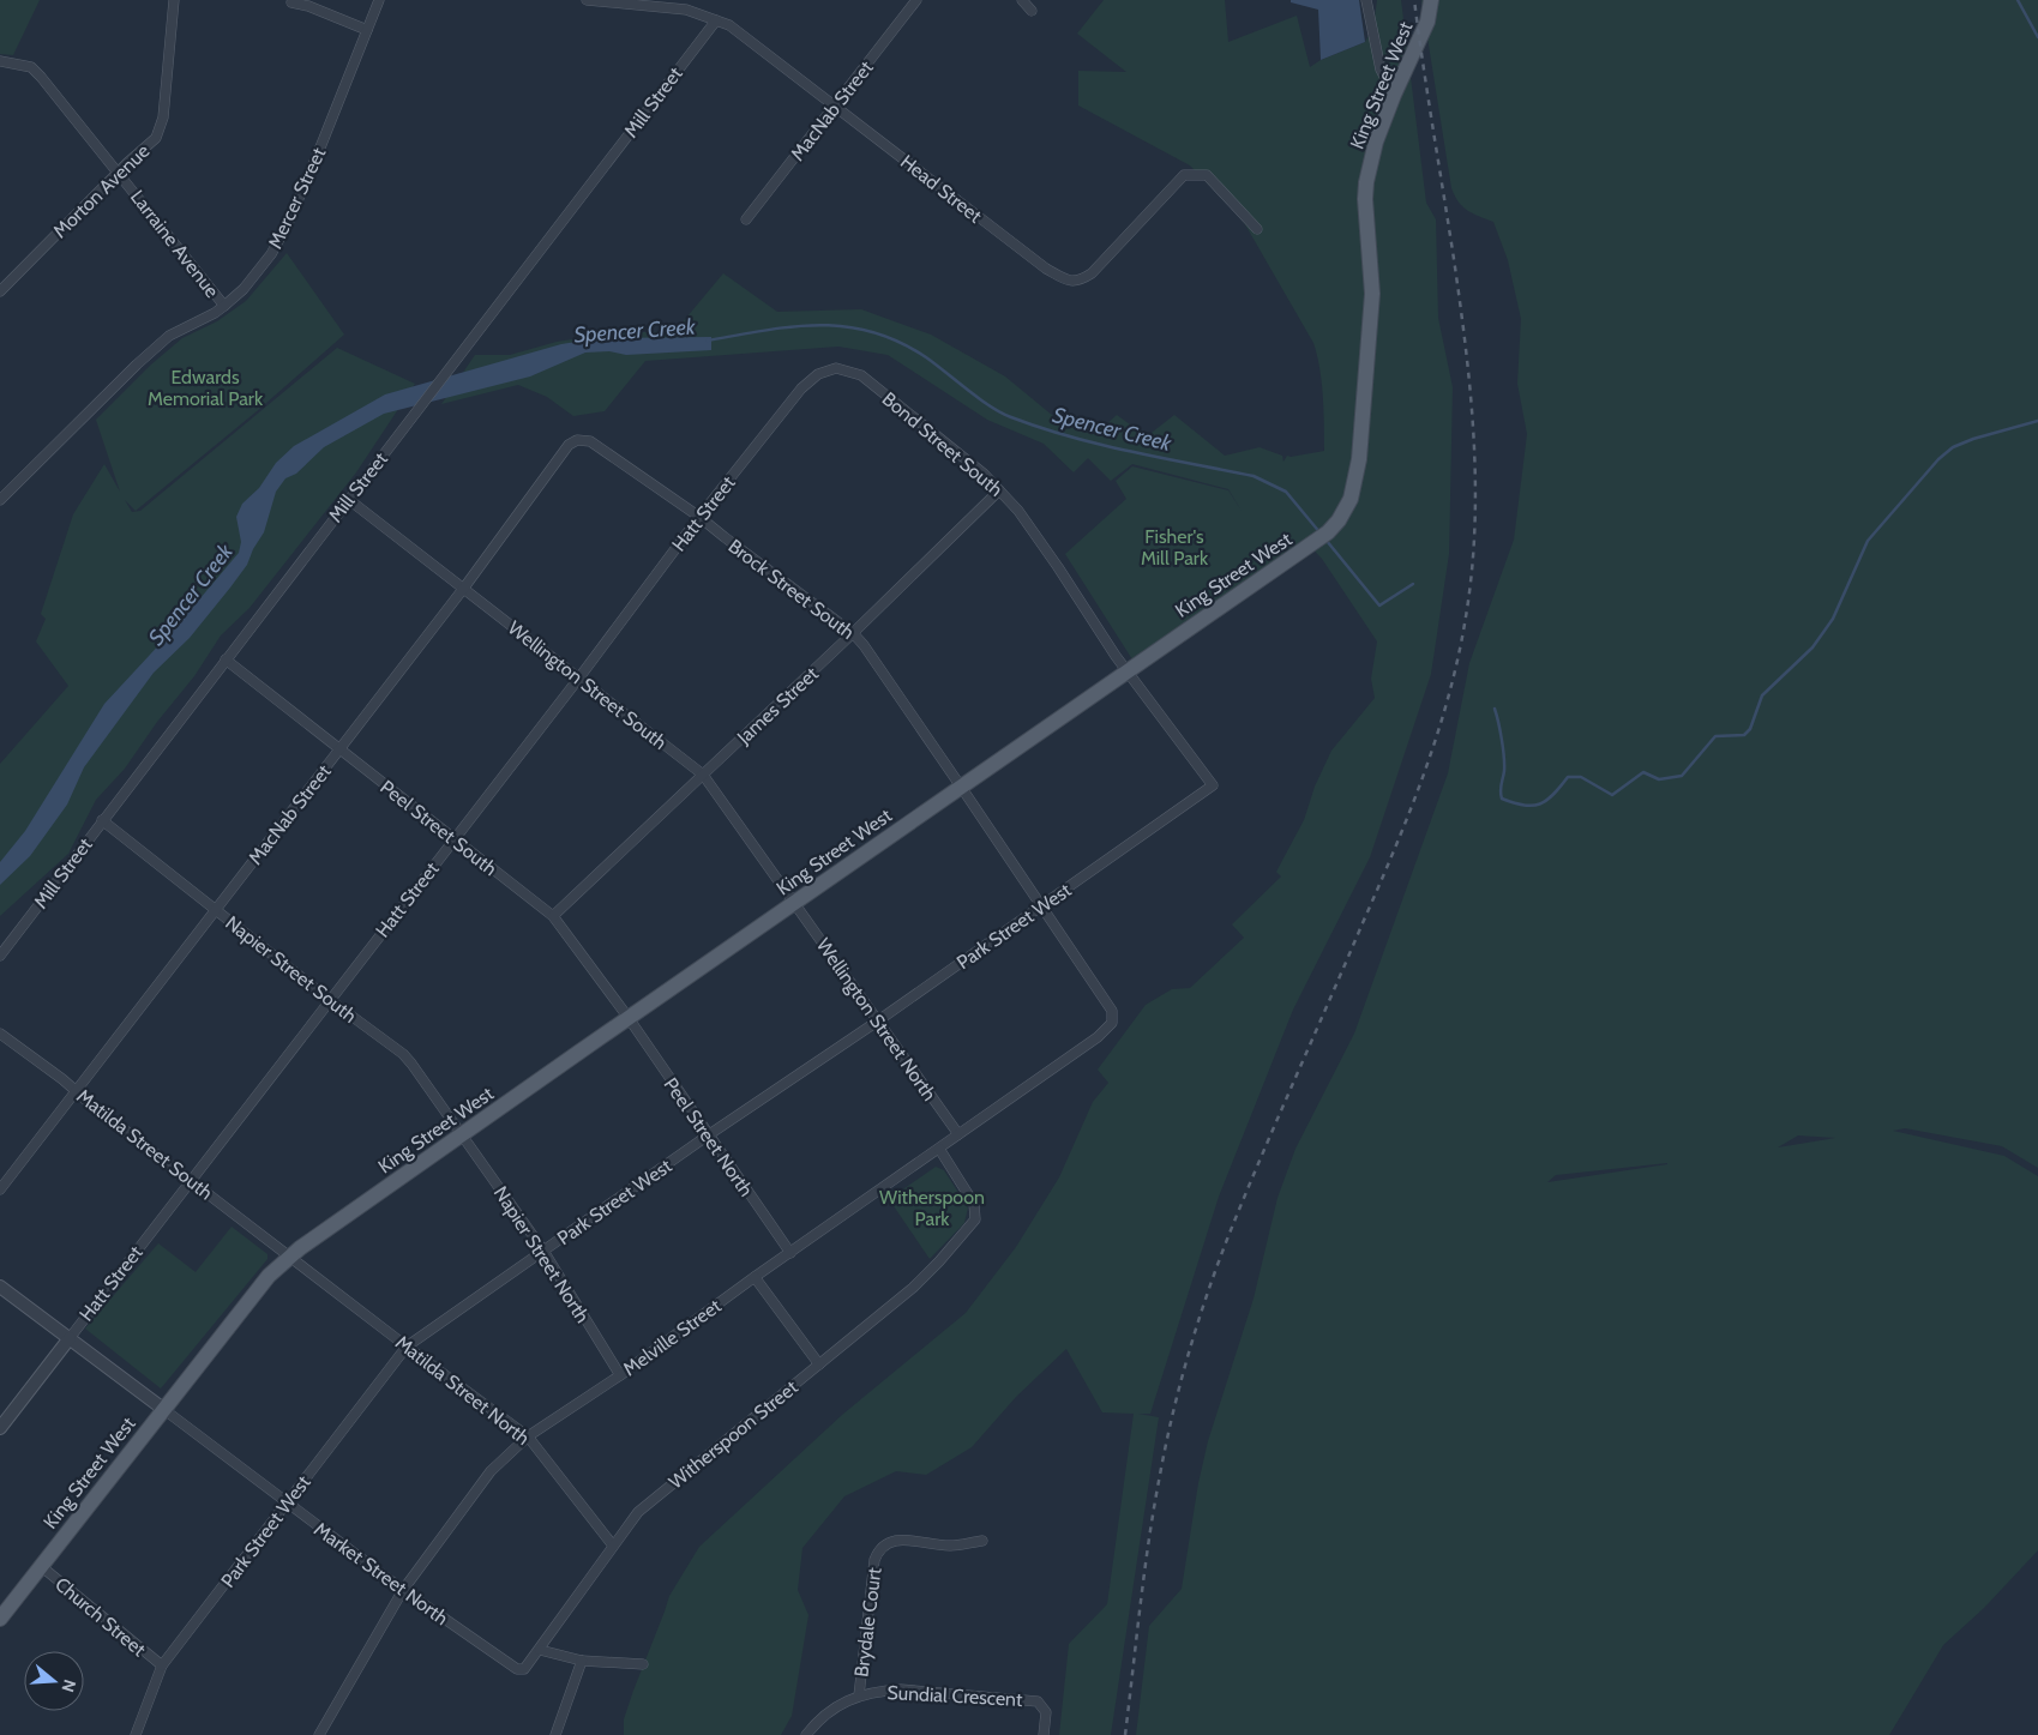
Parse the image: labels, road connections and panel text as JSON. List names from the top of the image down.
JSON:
{
  "streets": {
    "main road": ["King Street West"],
    "street": [
      "Mill Street",
      "MacNab Street",
      "Head Street",
      "Morton Avenue",
      "Mercer Street",
      "Larraine Avenue",
      "Bond Street South",
      "Hatt Street",
      "Brock Street South",
      "Wellington Street South",
      "James Street",
      "Peel Street South",
      "Park Street West",
      "Napier Street South",
      "Wellington Street North",
      "Peel Street North",
      "Matilda Street South",
      "Napier Street North",
      "Melville Street",
      "Matilda Street North",
      "Witherspoon Street",
      "Market Street North",
      "Church Street",
      "Brydale Court",
      "Sundial Crescent"
    ]
  },
  "crossings": [
    ["King Street West", "Bond Street South"],
    ["King Street West", "Brock Street South"],
    ["King Street West", "Wellington Street South"],
    ["King Street West", "Peel Street South"],
    ["King Street West", "Napier Street South"],
    ["King Street West", "Wellington Street North"],
    ["King Street West", "Peel Street North"],
    ["King Street West", "Matilda Street South"],
    ["King Street West", "Napier Street North"],
    ["King Street West", "Matilda Street North"],
    ["King Street West", "Market Street North"],
    ["King Street West", "Church Street"],
    ["Mill Street", "Head Street"],
    ["Mill Street", "Wellington Street South"],
    ["Mill Street", "Peel Street South"],
    ["Mill Street", "Napier Street South"],
    ["MacNab Street", "Head Street"],
    ["MacNab Street", "Brock Street South"],
    ["MacNab Street", "Wellington Street South"],
    ["MacNab Street", "Peel Street South"],
    ["MacNab Street", "Napier Street South"],
    ["MacNab Street", "Matilda Street South"],
    ["Morton Avenue", "Larraine Avenue"],
    ["Mercer Street", "Larraine Avenue"],
    ["Bond Street South", "Hatt Street"],
    ["Bond Street South", "James Street"],
    ["Bond Street South", "Park Street West"],
    ["Hatt Street", "Brock Street South"],
    ["Hatt Street", "Wellington Street South"],
    ["Hatt Street", "Peel Street South"],
    ["Hatt Street", "Napier Street South"],
    ["Hatt Street", "Matilda Street South"],
    ["Brock Street South", "James Street"],
    ["Brock Street South", "Park Street West"],
    ["Brock Street South", "Melville Street"],
    ["Wellington Street South", "James Street"],
    ["Wellington Street South", "Wellington Street North"],
    ["James Street", "Peel Street South"],
    ["Peel Street South", "Peel Street North"],
    ["Park Street West", "Wellington Street North"],
    ["Park Street West", "Peel Street North"],
    ["Park Street West", "Napier Street North"],
    ["Park Street West", "Matilda Street North"],
    ["Park Street West", "Market Street North"],
    ["Park Street West", "Church Street"],
    ["Napier Street South", "Napier Street North"],
    ["Wellington Street North", "Melville Street"],
    ["Peel Street North", "Melville Street"],
    ["Matilda Street South", "Matilda Street North"],
    ["Napier Street North", "Melville Street"],
    ["Melville Street", "Matilda Street North"],
    ["Melville Street", "Witherspoon Street"],
    ["Melville Street", "Market Street North"],
    ["Matilda Street North", "Witherspoon Street"],
    ["Witherspoon Street", "Market Street North"],
    ["Brydale Court", "Sundial Crescent"]
  ],
  "water": ["Spencer Creek"],
  "parks": ["Edwards Memorial Park", "Fisher's Mill Park", "Witherspoon Park"],
  "north": "right"
}
